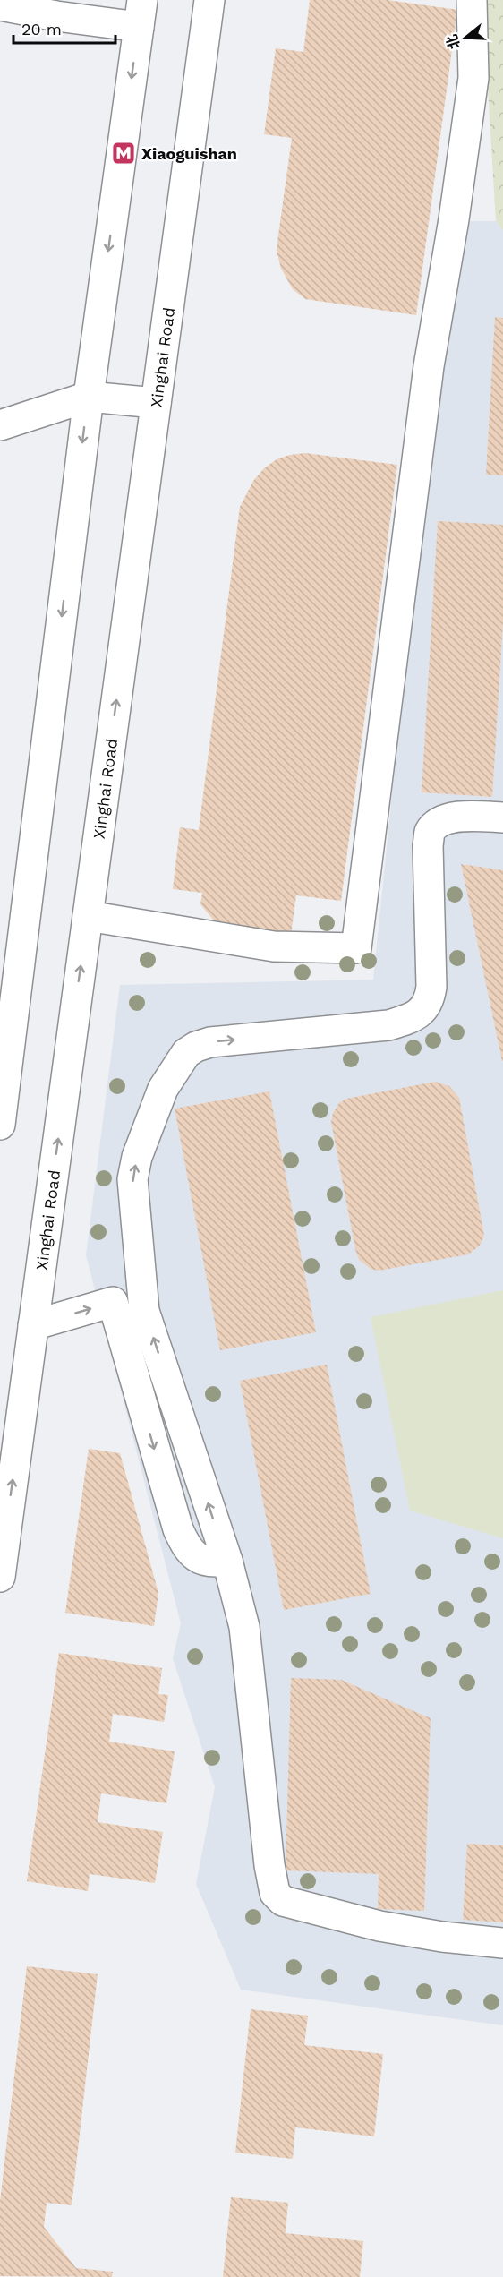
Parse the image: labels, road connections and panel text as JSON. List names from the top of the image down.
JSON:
{
  "streets": {
    "street": ["Xinghai Road"]
  },
  "places": {
    "metro station": ["Xiaoguishan"]
  },
  "scale_bar": "20 m",
  "north": "left"
}
